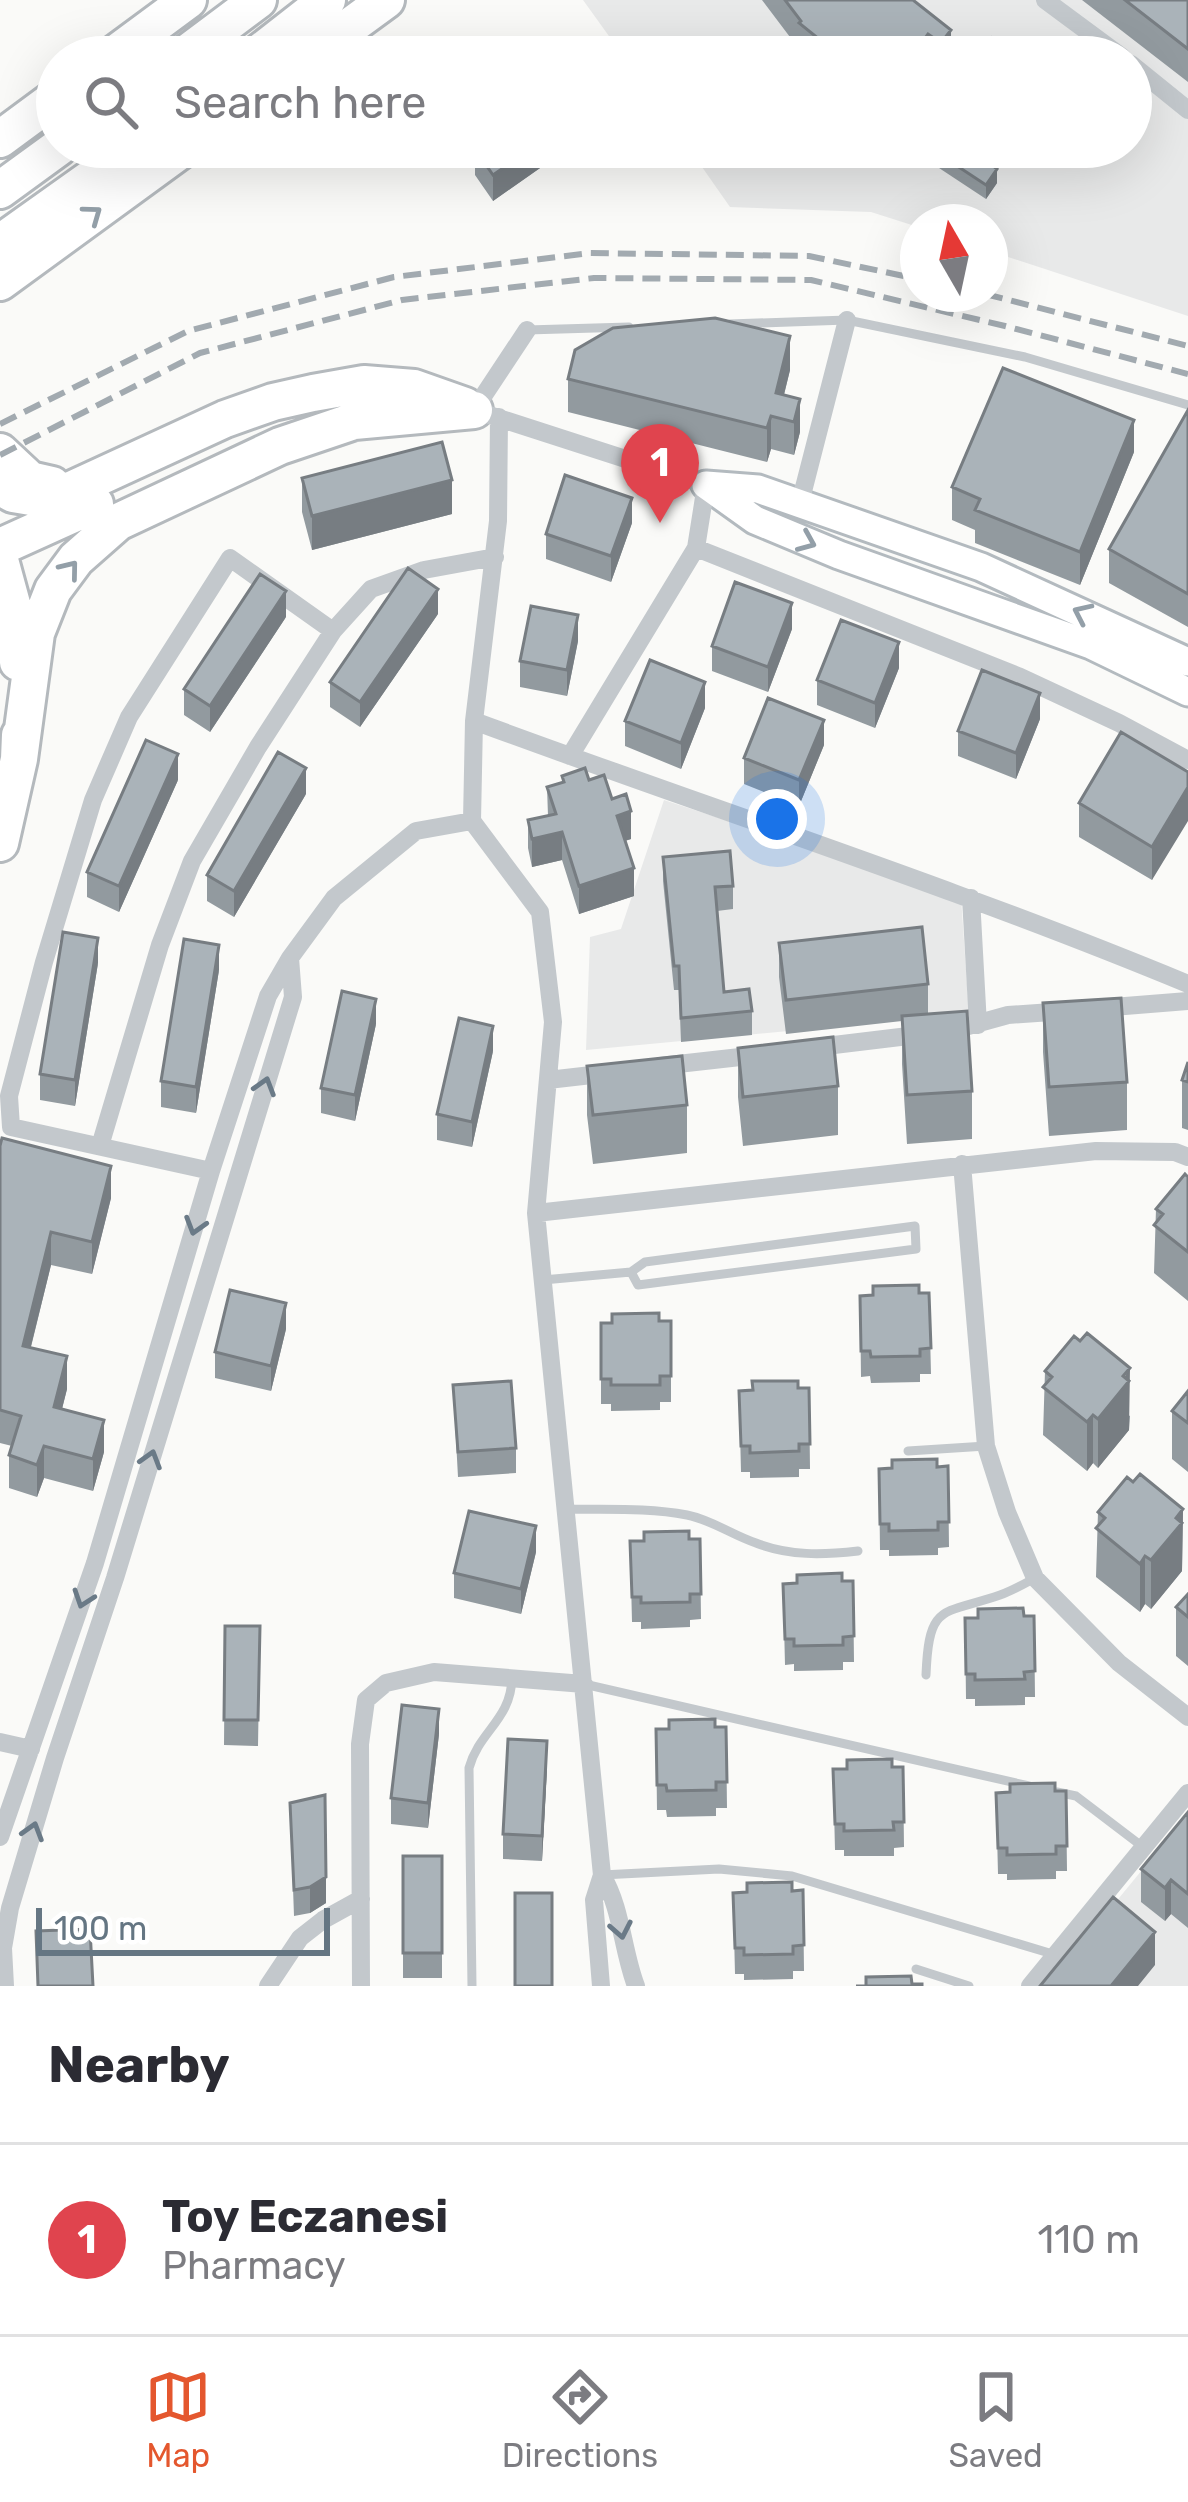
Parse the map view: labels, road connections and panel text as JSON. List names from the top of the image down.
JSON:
{
  "scale_bar": "100 m",
  "north": "top",
  "page": {
    "search": "Search here",
    "pins": "1",
    "scale": "100 m",
    "heading": "Nearby",
    "list": [
      {
        "mark": "1",
        "name": "Toy Eczanesi",
        "note": "Pharmacy",
        "value": "110 m"
      }
    ],
    "nav": ["Map", "Directions", "Saved"]
  }
}
